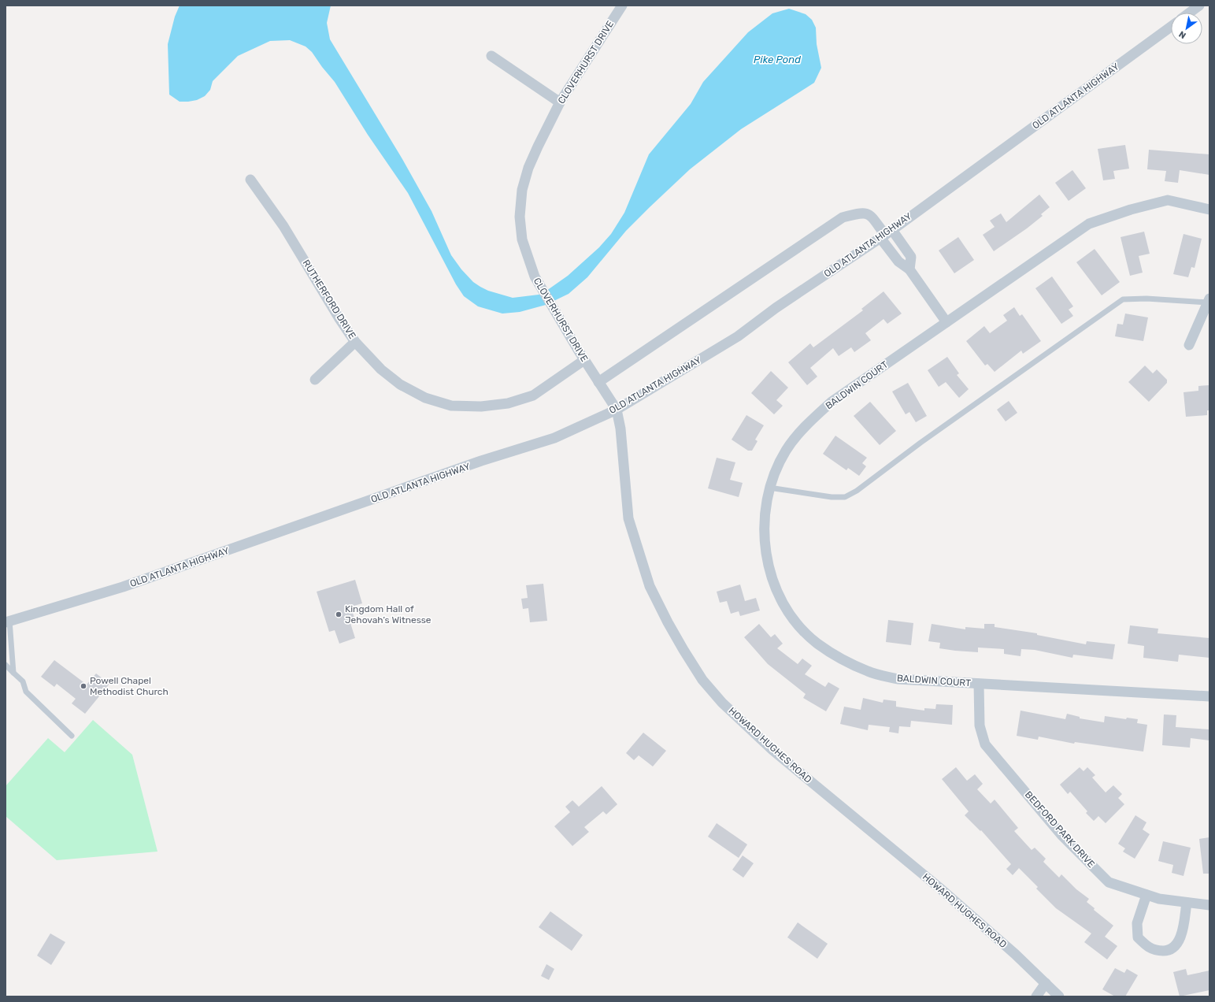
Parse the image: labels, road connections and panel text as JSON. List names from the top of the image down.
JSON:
{
  "streets": {
    "street": [
      "CLOVERHURST DRIVE",
      "OLD ATLANTA HIGHWAY",
      "RUTHERFORD DRIVE",
      "BALDWIN COURT",
      "HOWARD HUGHES ROAD",
      "BEDFORD PARK DRIVE"
    ]
  },
  "crossings": [
    ["CLOVERHURST DRIVE", "OLD ATLANTA HIGHWAY"],
    ["CLOVERHURST DRIVE", "RUTHERFORD DRIVE"],
    ["CLOVERHURST DRIVE", "HOWARD HUGHES ROAD"],
    ["OLD ATLANTA HIGHWAY", "HOWARD HUGHES ROAD"],
    ["BALDWIN COURT", "BEDFORD PARK DRIVE"]
  ],
  "water": ["Pike Pond"],
  "places": ["Kingdom Hall of Jehovah’s Witnesse", "Powell Chapel Methodist Church"],
  "north": "bottom left"
}
